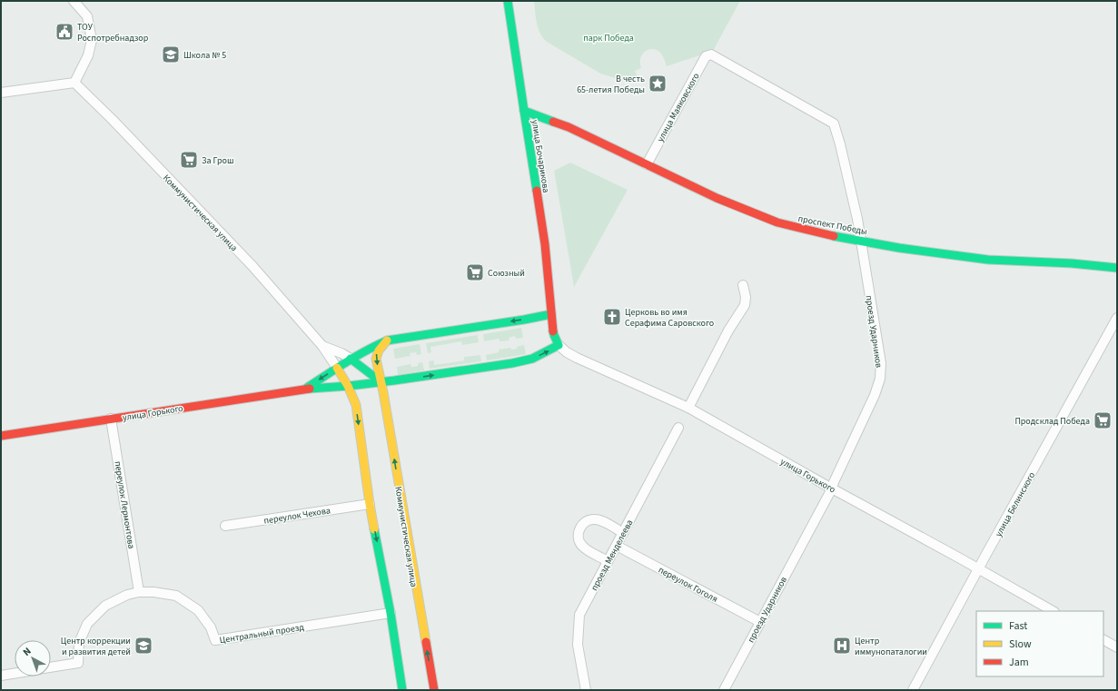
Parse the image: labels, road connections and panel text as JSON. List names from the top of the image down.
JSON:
{
  "streets": {
    "main road": [
      "улица Бочарикова",
      "Коммунистическая улица",
      "проспект Победы",
      "улица Горького"
    ],
    "street": [
      "улица Маяковского",
      "проезд Ударников",
      "улица Белинского",
      "переулок Лермонтова",
      "переулок Чехова",
      "проезд Менделеева",
      "переулок Гоголя",
      "Центральный проезд"
    ]
  },
  "crossings": [
    ["улица Маяковского", "проспект Победы"],
    ["улица Маяковского", "проезд Ударников"],
    ["улица Бочарикова", "проспект Победы"],
    ["улица Бочарикова", "улица Горького"],
    ["Коммунистическая улица", "улица Горького"],
    ["проспект Победы", "проезд Ударников"],
    ["проезд Ударников", "улица Горького"],
    ["проезд Ударников", "переулок Гоголя"],
    ["улица Горького", "улица Белинского"],
    ["улица Горького", "переулок Лермонтова"],
    ["переулок Лермонтова", "Центральный проезд"],
    ["проезд Менделеева", "переулок Гоголя"]
  ],
  "parks": ["парк Победa"],
  "places": {
    "public building": ["ТОУ Роспотребнадзор"],
    "school or university": ["Школа № 5", "Центр коррекции и развития детей"],
    "place": ["В честь 65-летия Победы"],
    "supermarket": ["За Грош", "Союзный", "Продсклад Победа"],
    "church": ["Церковь во имя Серафима Саровского"],
    "hospital": ["Центр иммунопаталогии"]
  },
  "legend": ["Fast", "Slow", "Jam"],
  "north": "top left"
}
